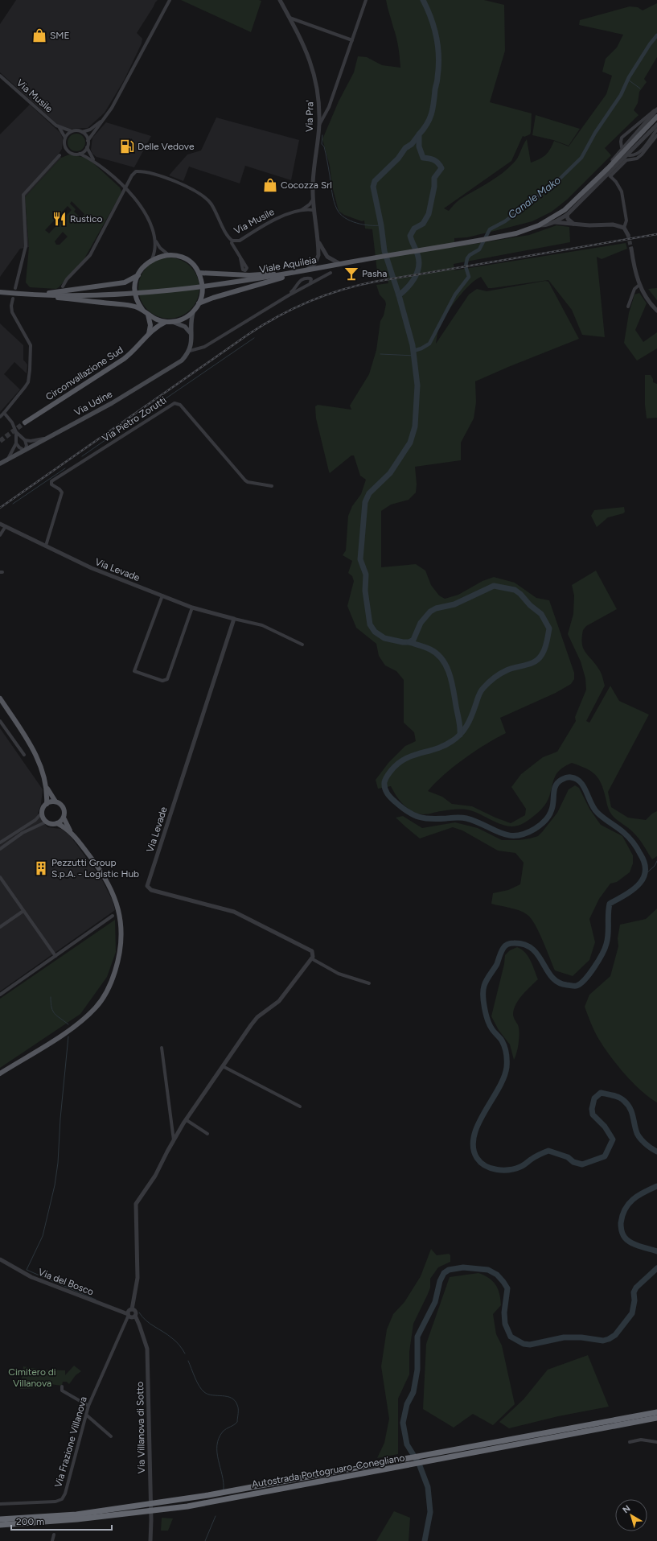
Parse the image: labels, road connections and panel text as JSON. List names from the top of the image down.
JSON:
{
  "streets": {
    "highway": ["Autostrada Portogruaro-Conegliano"],
    "main road": ["Viale Aquileia", "Circonvallazione Sud", "Via Udine"],
    "street": [
      "Via Musile",
      "Via Pra'",
      "Via Pietro Zorutti",
      "Via Levade",
      "Via del Bosco",
      "Via Villanova di Sotto",
      "Via Frazione Villanova"
    ]
  },
  "crossings": [
    ["Via Musile", "Via Pra'"],
    ["Via Pra'", "Viale Aquileia"],
    ["Via Pietro Zorutti", "Via Levade"],
    ["Via del Bosco", "Via Villanova di Sotto"],
    ["Via del Bosco", "Via Frazione Villanova"],
    ["Via Villanova di Sotto", "Via Frazione Villanova"]
  ],
  "water": ["Canale Mako"],
  "parks": ["Cimitero di Villanova"],
  "places": {
    "shop": ["SME", "Cocozza Srl"],
    "fuel station": ["Delle Vedove"],
    "restaurant": ["Rustico"],
    "bar": ["Pasha"],
    "building": ["Pezzutti Group S.p.A. - Logistic Hub"]
  },
  "scale_bar": "200 m",
  "north": "top left"
}
